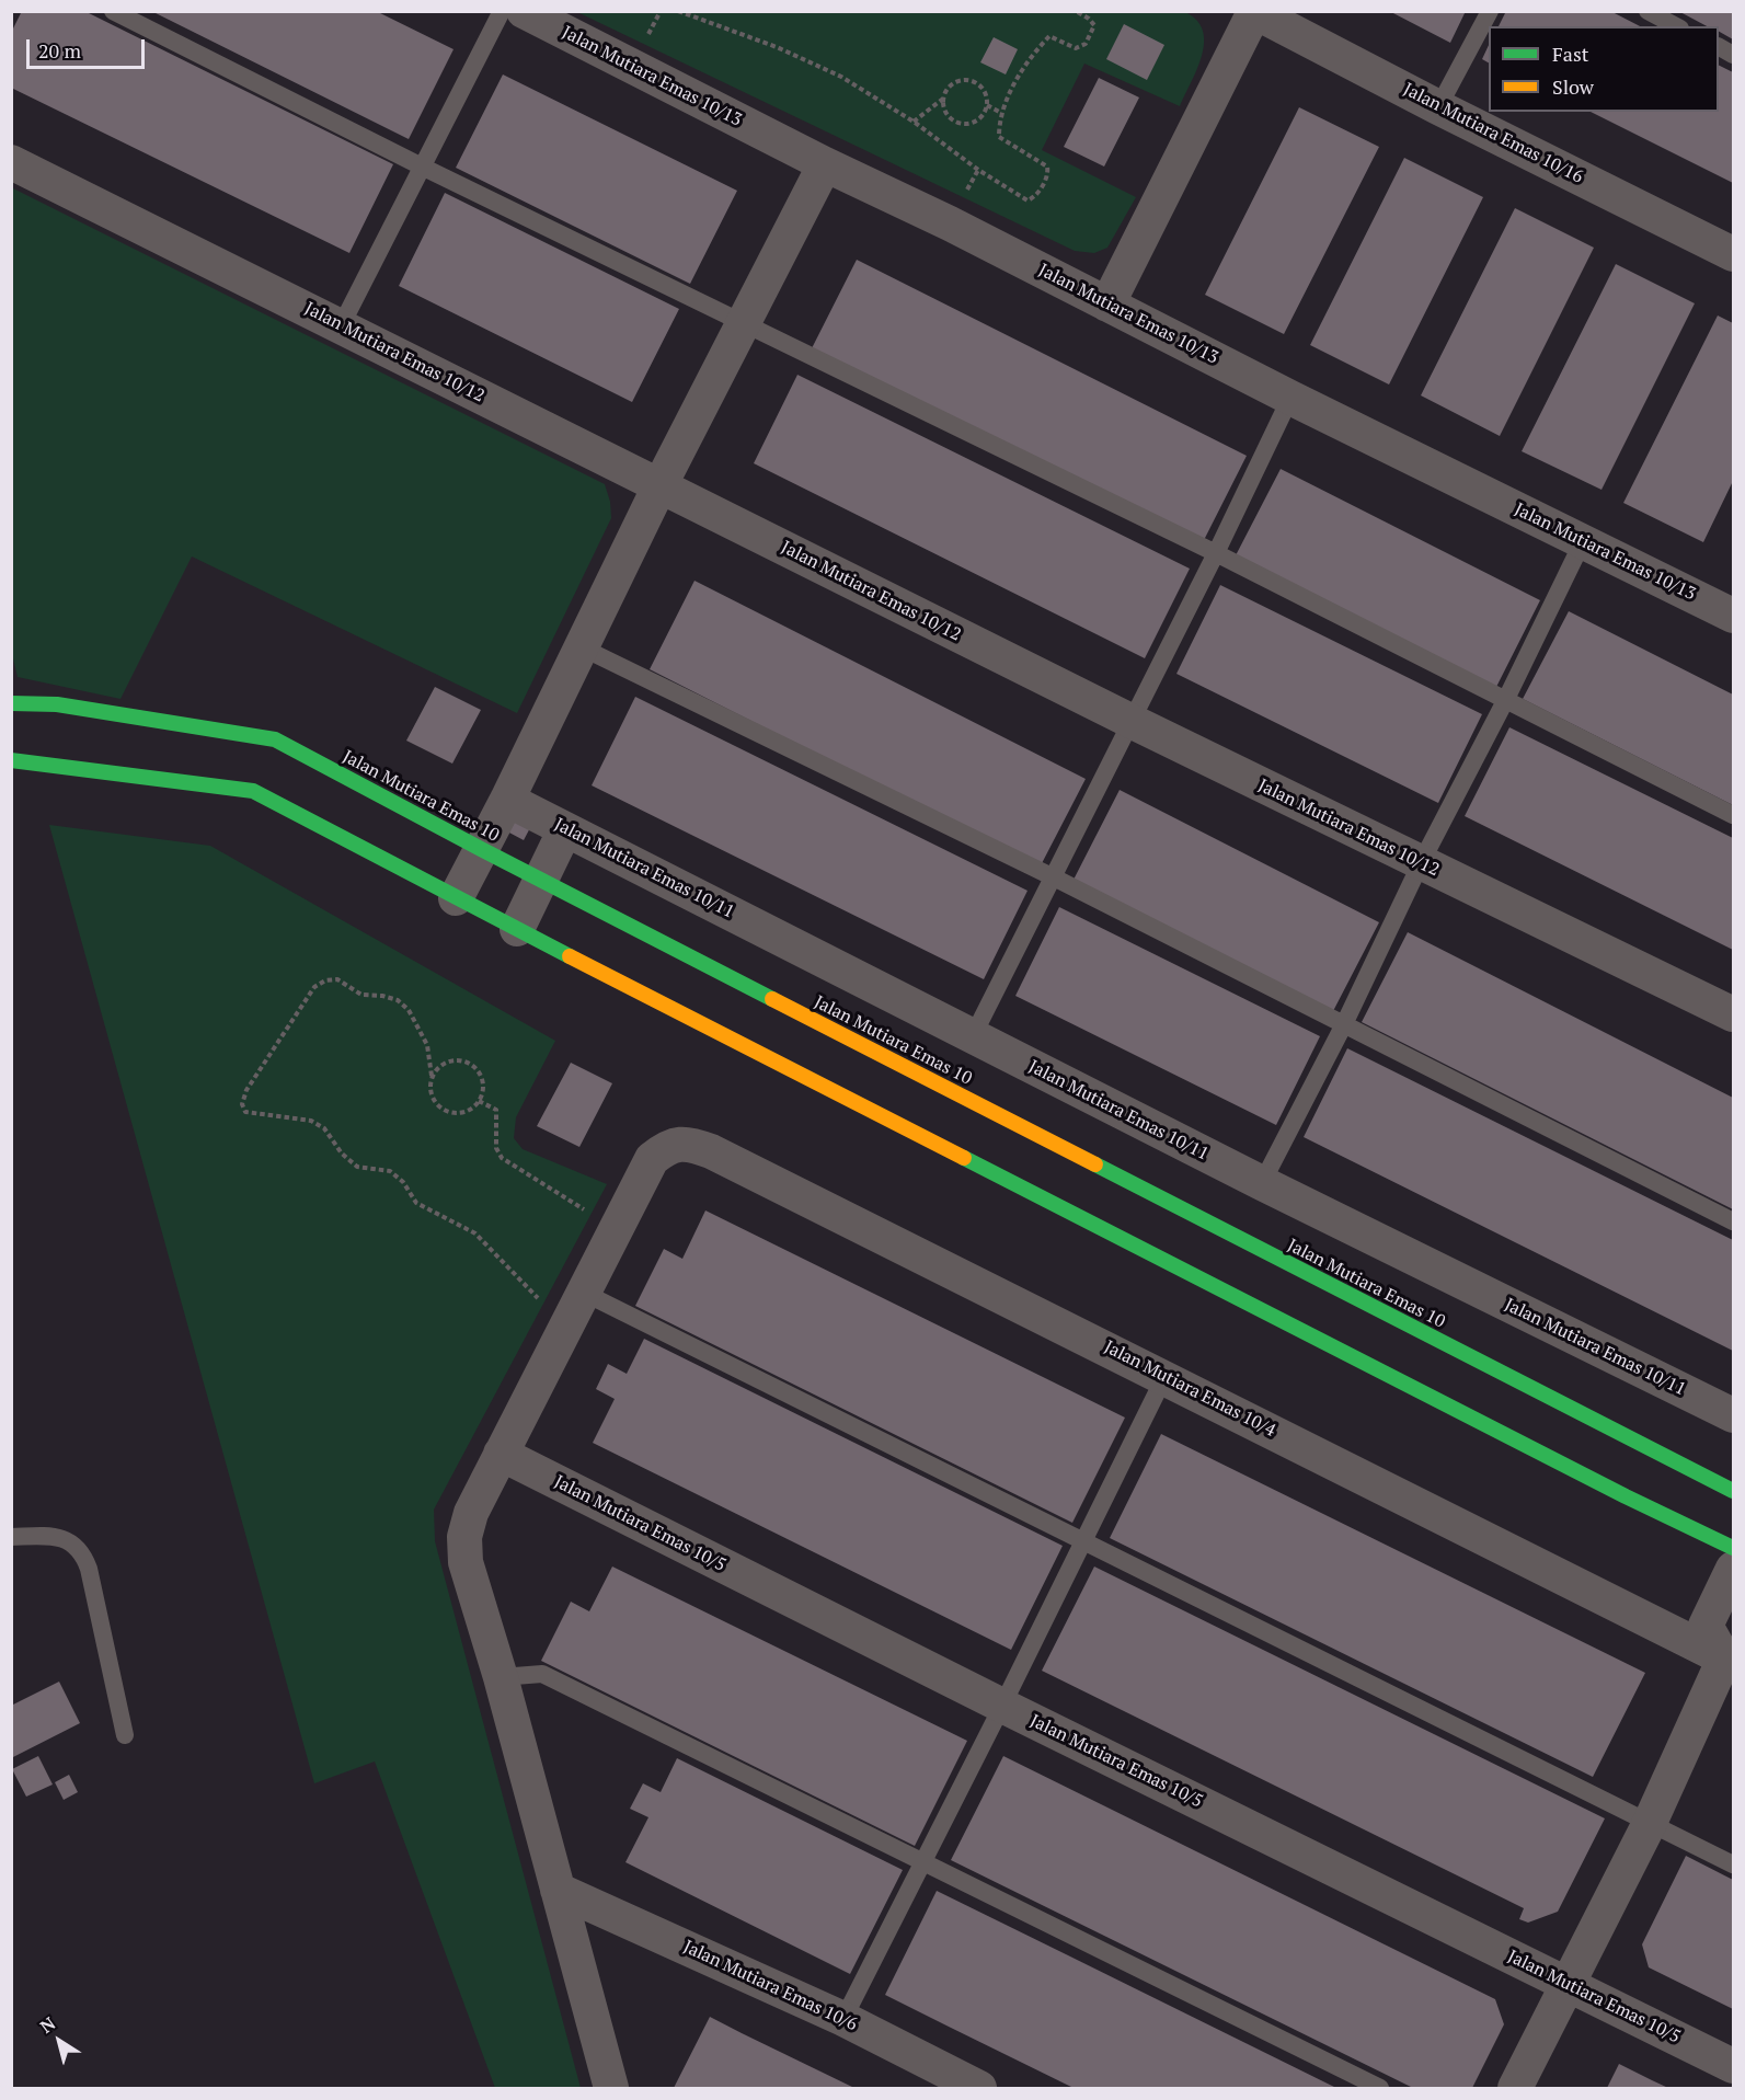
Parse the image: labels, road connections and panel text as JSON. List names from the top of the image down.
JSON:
{
  "streets": {
    "street": [
      "Jalan Mutiara Emas 10/13",
      "Jalan Mutiara Emas 10/16",
      "Jalan Mutiara Emas 10/12",
      "Jalan Mutiara Emas 10",
      "Jalan Mutiara Emas 10/11",
      "Jalan Mutiara Emas 10/4",
      "Jalan Mutiara Emas 10/5",
      "Jalan Mutiara Emas 10/6"
    ]
  },
  "legend": ["Fast", "Slow"],
  "scale_bar": "20 m",
  "north": "top left"
}
